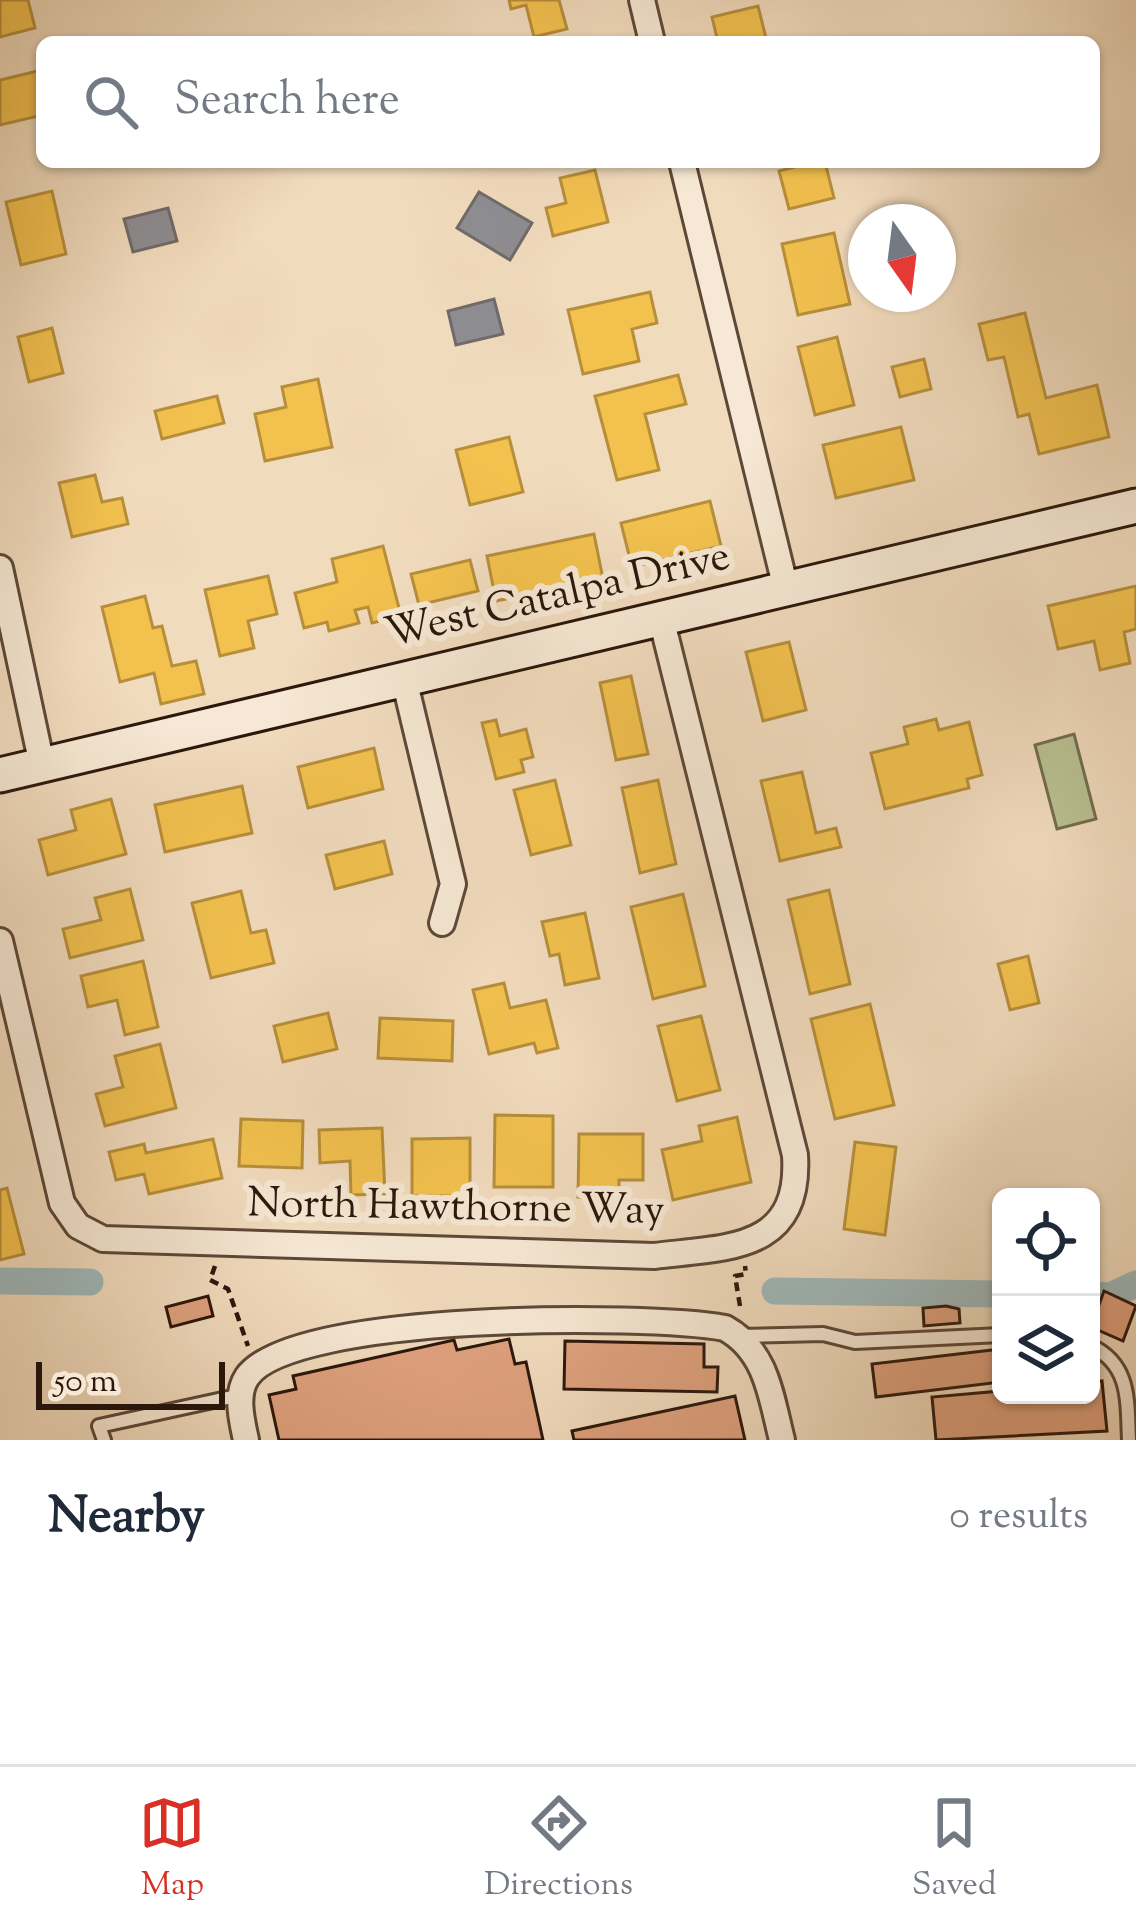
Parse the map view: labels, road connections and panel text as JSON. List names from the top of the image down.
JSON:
{
  "streets": {
    "street": ["West Catalpa Drive", "North Hawthorne Way"]
  },
  "crossings": [
    ["West Catalpa Drive", "North Hawthorne Way"]
  ],
  "scale_bar": "50 m",
  "north": "bottom",
  "page": {
    "search": "Search here",
    "scale": "50 m",
    "heading": ["Nearby", "0 results"],
    "nav": ["Map", "Directions", "Saved"]
  }
}
